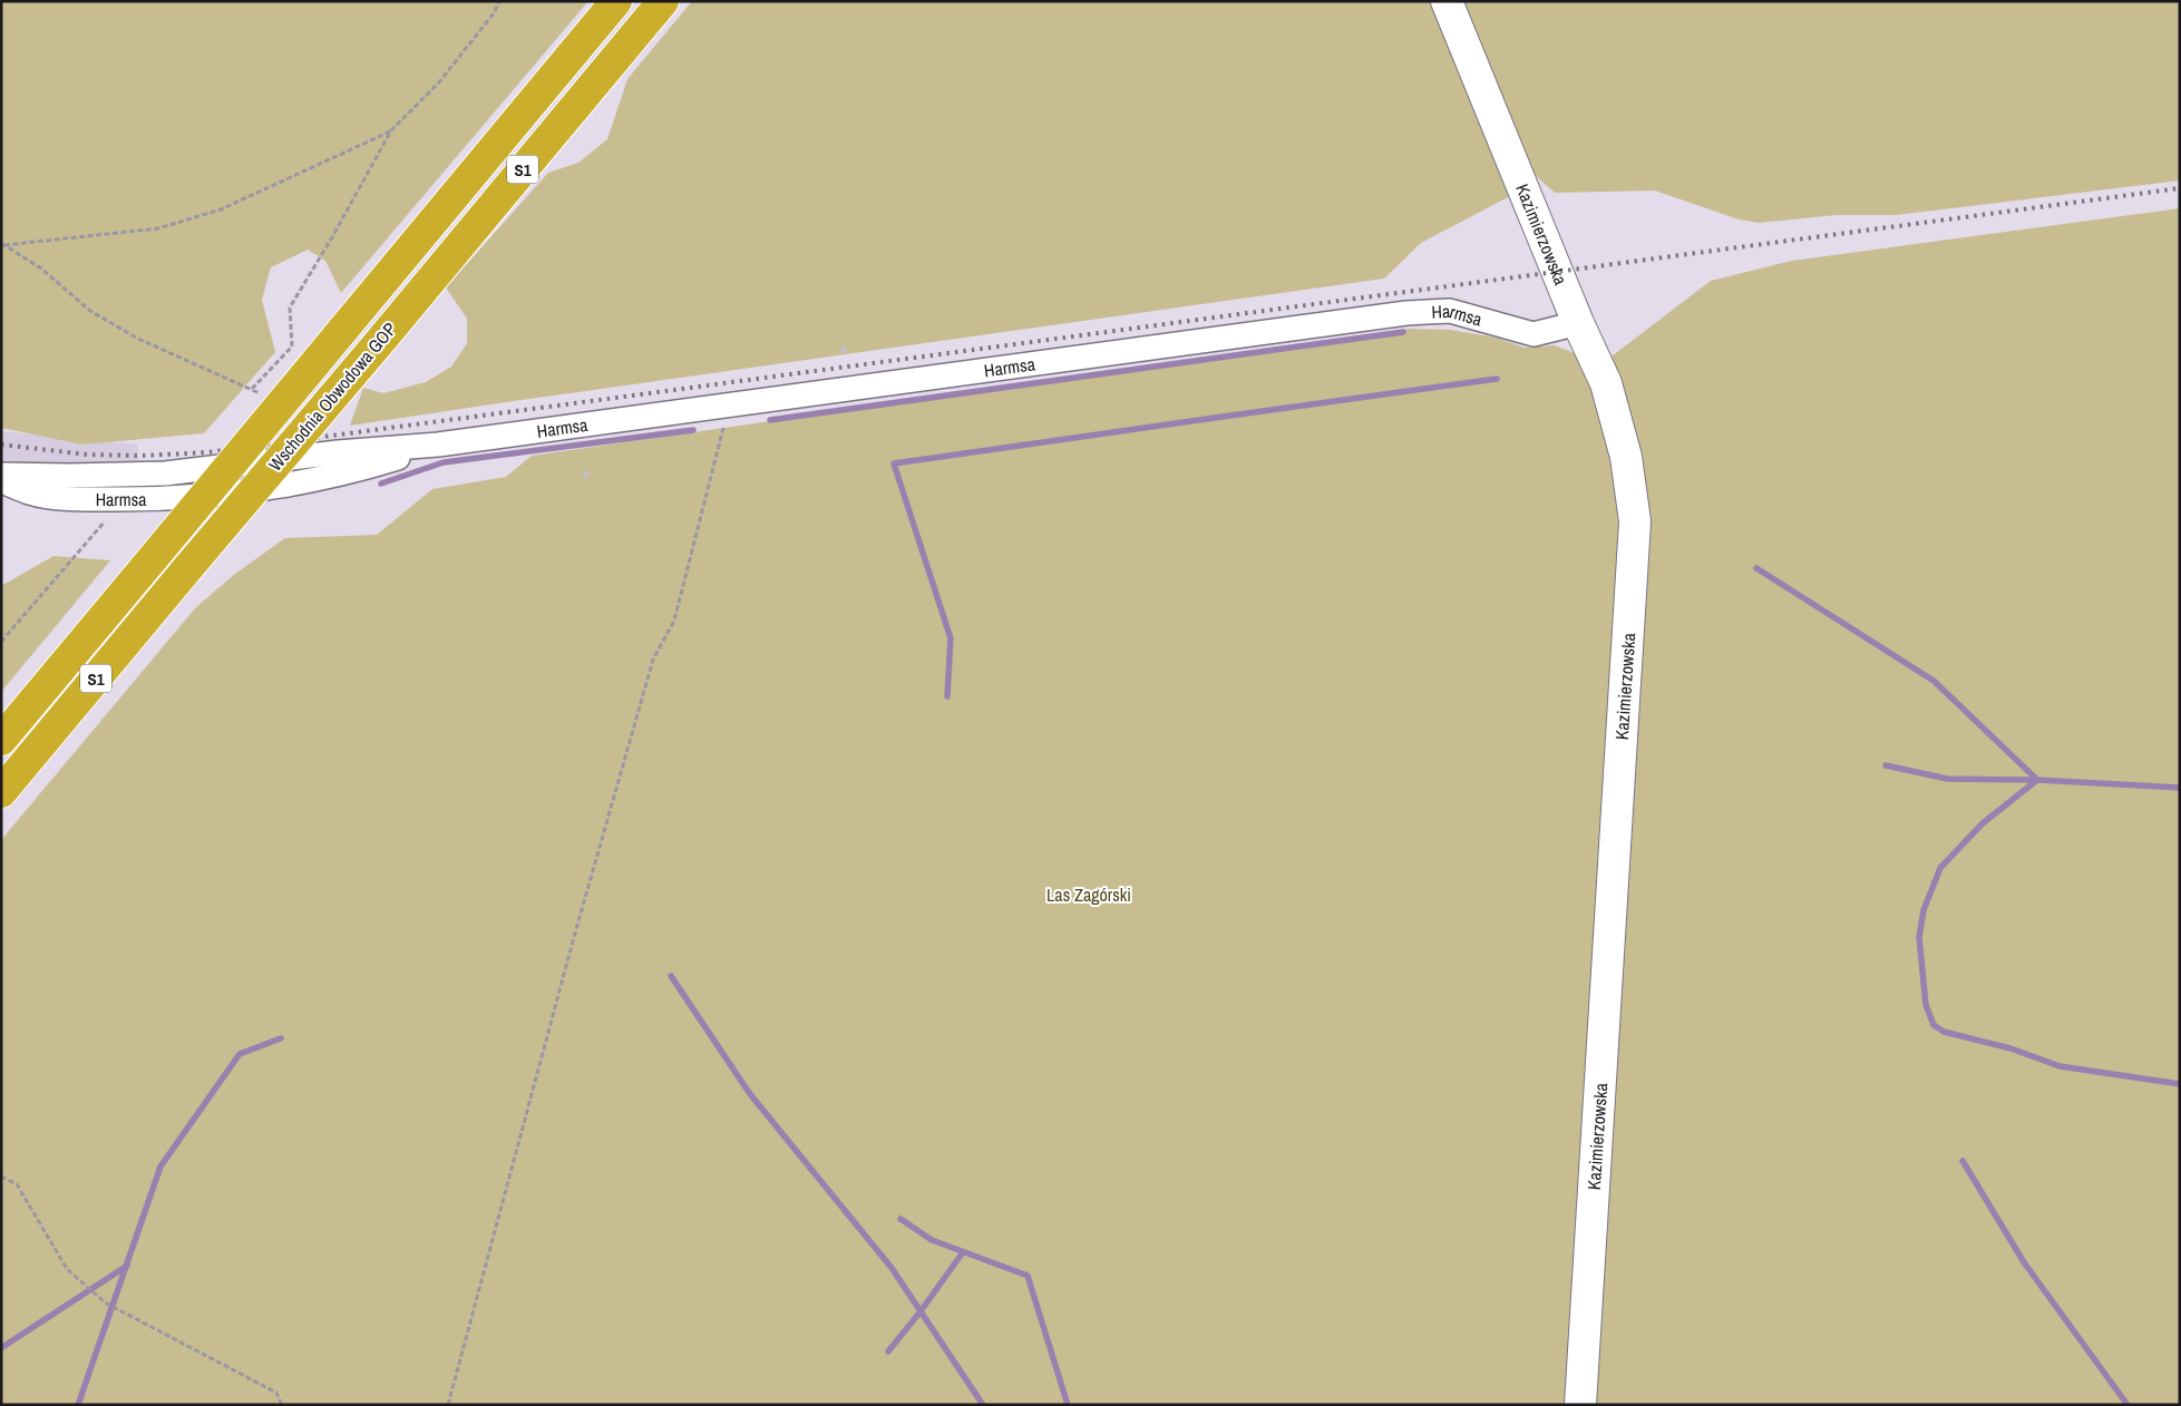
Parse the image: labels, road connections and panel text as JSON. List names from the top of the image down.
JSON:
{
  "streets": {
    "highway": ["S1", "Wschodnia Obwodowa GOP"],
    "street": ["Kazimierzowska", "Harmsa"]
  },
  "crossings": [
    ["Kazimierzowska", "Harmsa"]
  ],
  "parks": ["Las Zagórski"]
}
